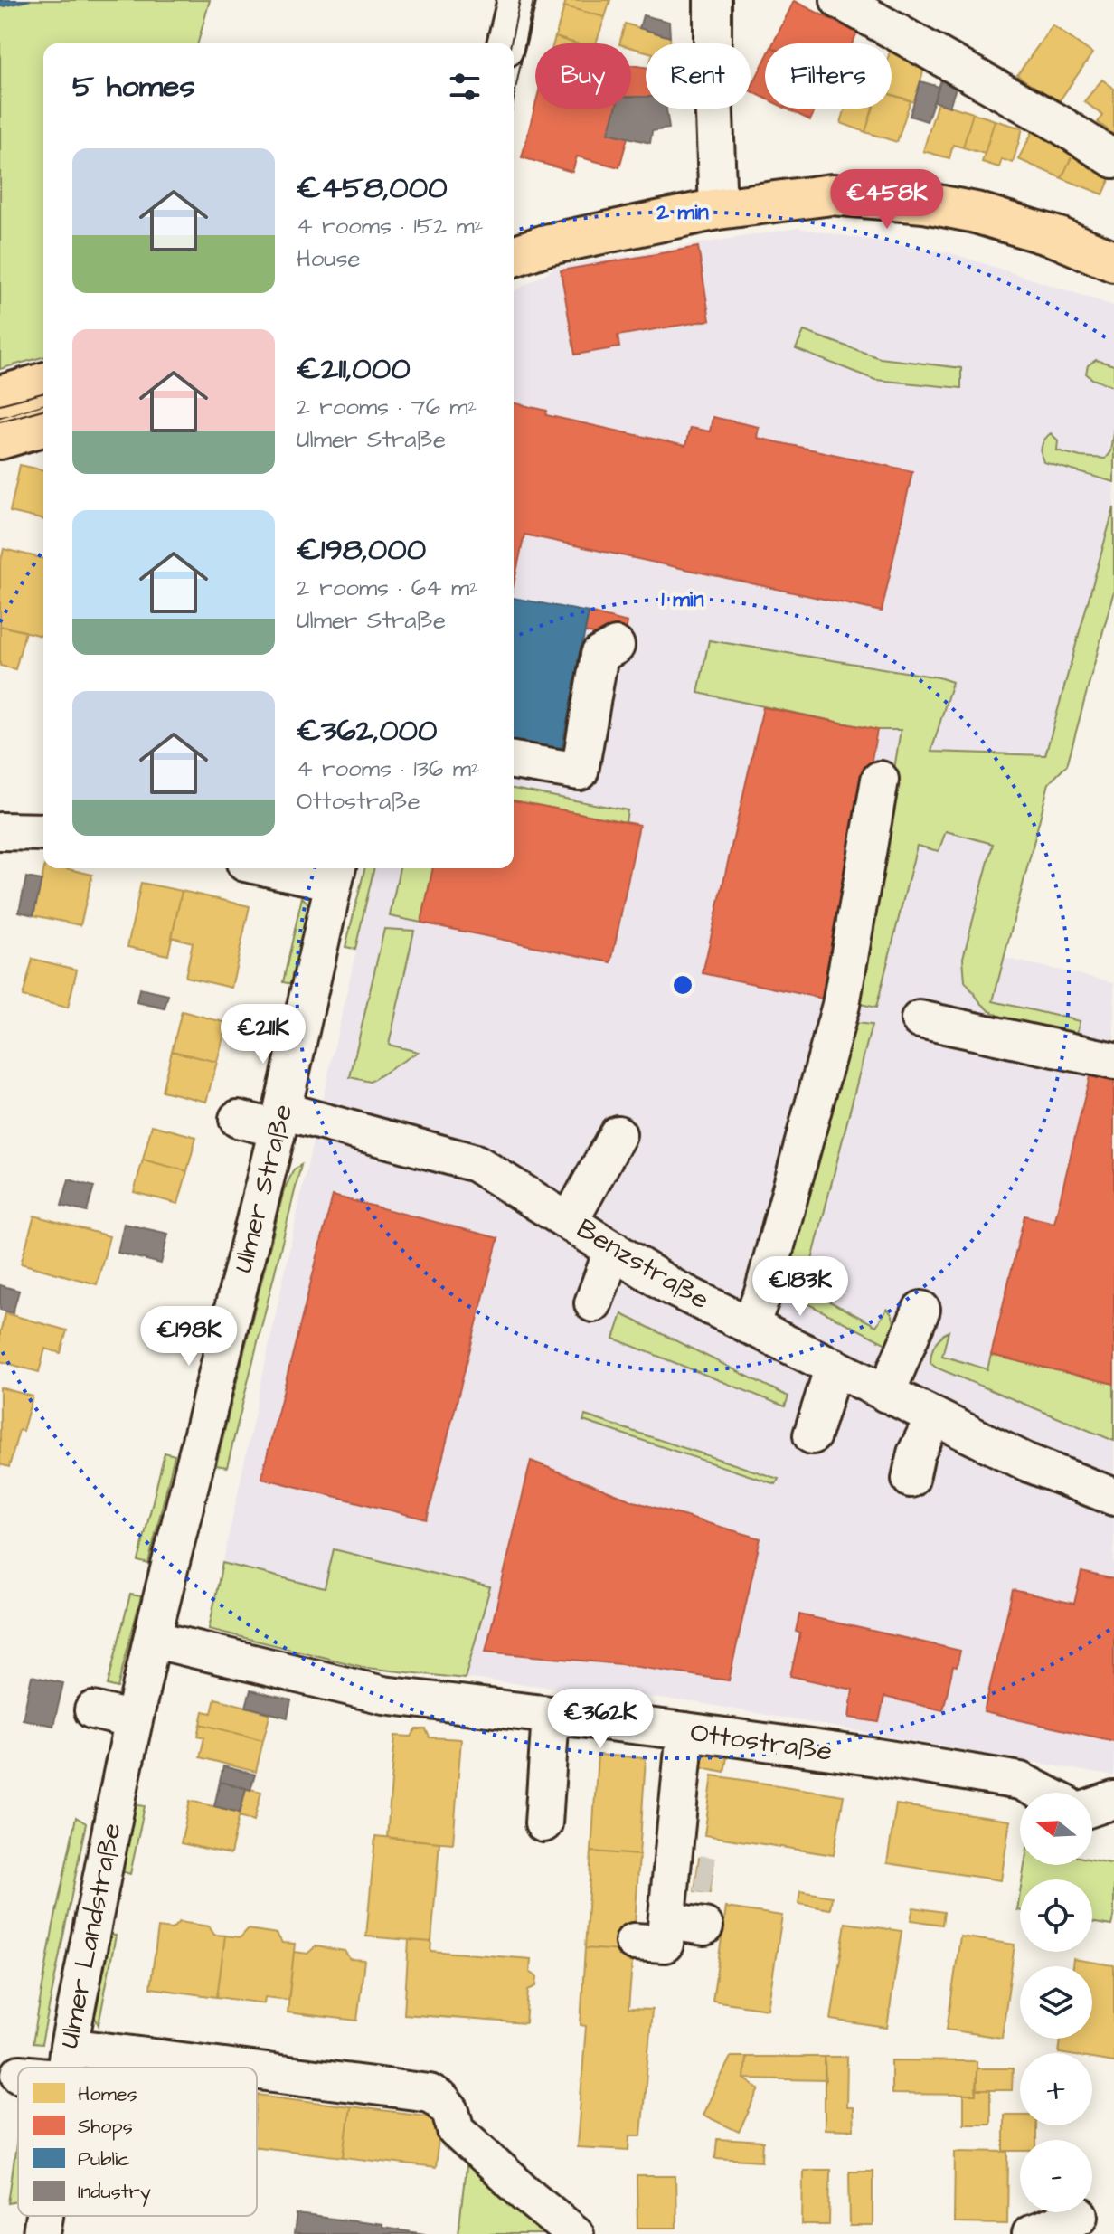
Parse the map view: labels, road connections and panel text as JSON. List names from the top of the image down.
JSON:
{
  "streets": {
    "street": [
      "Ulmer Straße",
      "Benzstraße",
      "Ottostraße",
      "Ulmer Landstraße"
    ]
  },
  "crossings": [
    ["Ulmer Straße", "Benzstraße"],
    ["Ulmer Straße", "Ottostraße"],
    ["Ulmer Straße", "Ulmer Landstraße"],
    ["Ottostraße", "Ulmer Landstraße"]
  ],
  "legend": [
    "Homes",
    "Shops",
    "Public",
    "Industry"
  ],
  "north": "left",
  "page": {
    "chip": ["Buy", "Rent", "Filters"],
    "heading": "5 homes",
    "list": [
      {
        "name": "€458,000",
        "note": "4 rooms · 152 m² · House"
      },
      {
        "name": "€211,000",
        "note": "2 rooms · 76 m² · Ulmer Straße"
      },
      {
        "name": "€198,000",
        "note": "2 rooms · 64 m² · Ulmer Straße"
      },
      {
        "name": "€362,000",
        "note": "4 rooms · 136 m² · Ottostraße"
      }
    ],
    "price": [
      "€458K",
      "€211K",
      "€183K",
      "€198K",
      "€362K"
    ],
    "map_buttons": ["+", "−"]
  },
  "rings": ["2 min", "1 min"]
}
